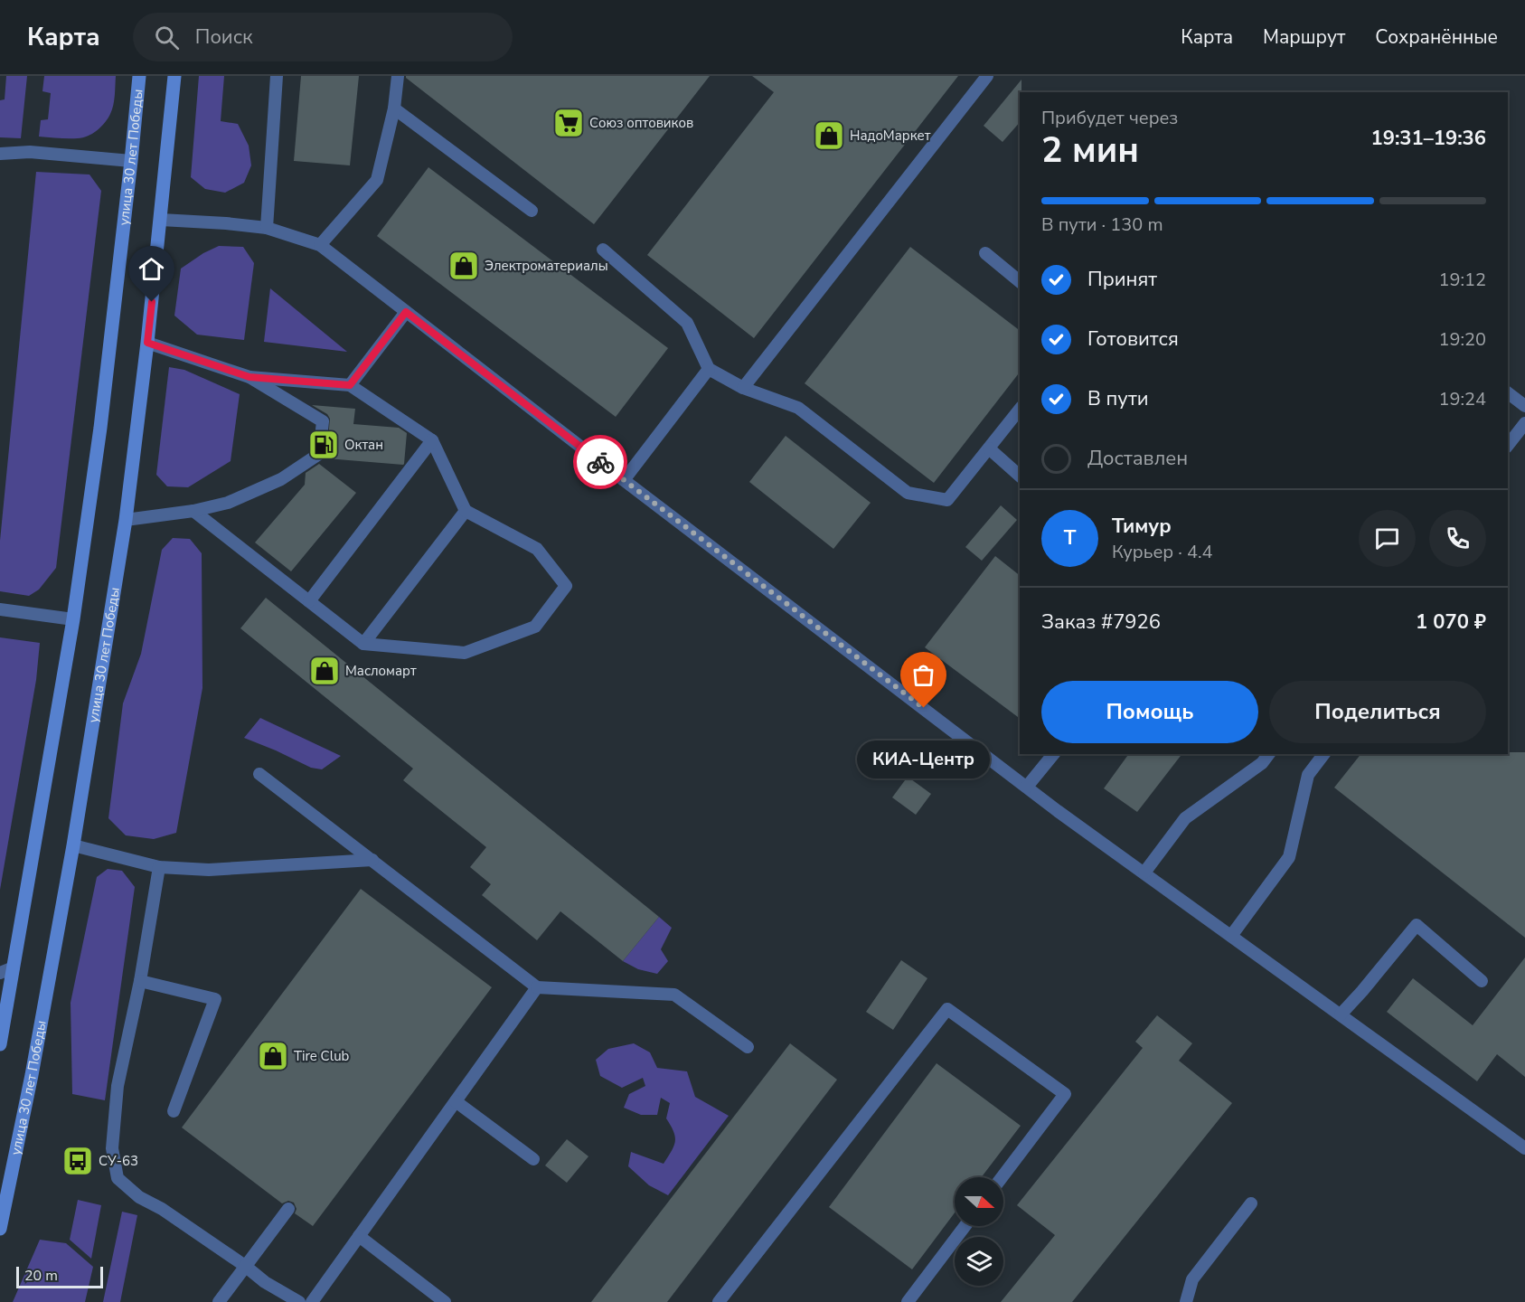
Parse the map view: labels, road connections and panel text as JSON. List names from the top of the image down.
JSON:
{
  "streets": {
    "main road": ["улица 30 лет Победы"]
  },
  "places": {
    "supermarket": ["Союз оптовиков"],
    "shop": [
      "НадоМаркет",
      "Электроматериалы",
      "Масломарт",
      "Tire Club"
    ],
    "fuel station": ["Октан"],
    "other": ["КИА-Центр"],
    "bus stop": ["СУ-63"]
  },
  "scale_bar": "20 m",
  "north": "right",
  "page": {
    "header": "Карта",
    "search": "Поиск",
    "nav": ["Карта", "Маршрут", "Сохранённые"],
    "heading": ["2 мин", "Прибудет через", "19:31–19:36"],
    "panel": [
      "Тимур",
      "Курьер · 4.4",
      "Заказ #7926",
      "1 070 ₽"
    ],
    "bar": "В пути · 130 m",
    "list": [
      ["Принят", "19:12"],
      ["Готовится", "19:20"],
      ["В пути", "19:24"],
      "Доставлен"
    ],
    "round": "Т",
    "buttons": ["Помощь", "Поделиться"],
    "bubble": "КИА-Центр",
    "scale": "20 m"
  }
}
